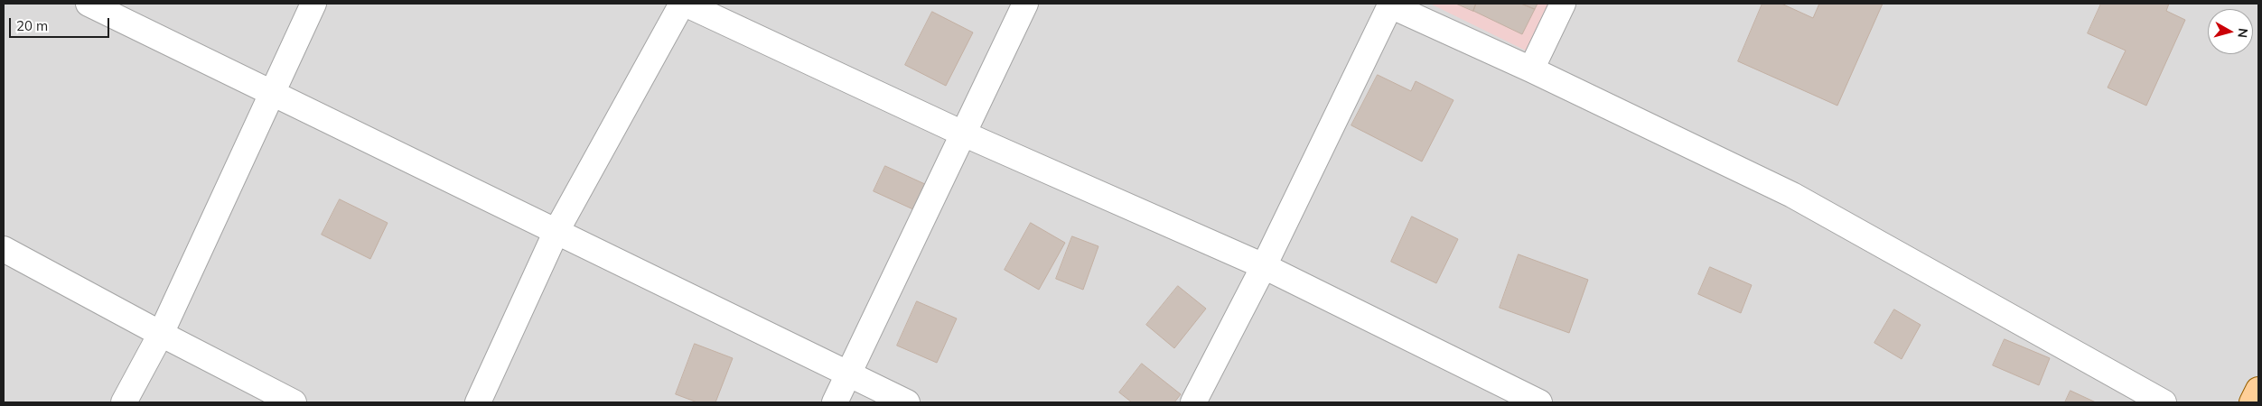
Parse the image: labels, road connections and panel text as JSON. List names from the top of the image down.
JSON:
{
  "scale_bar": "20 m",
  "north": "right"
}
